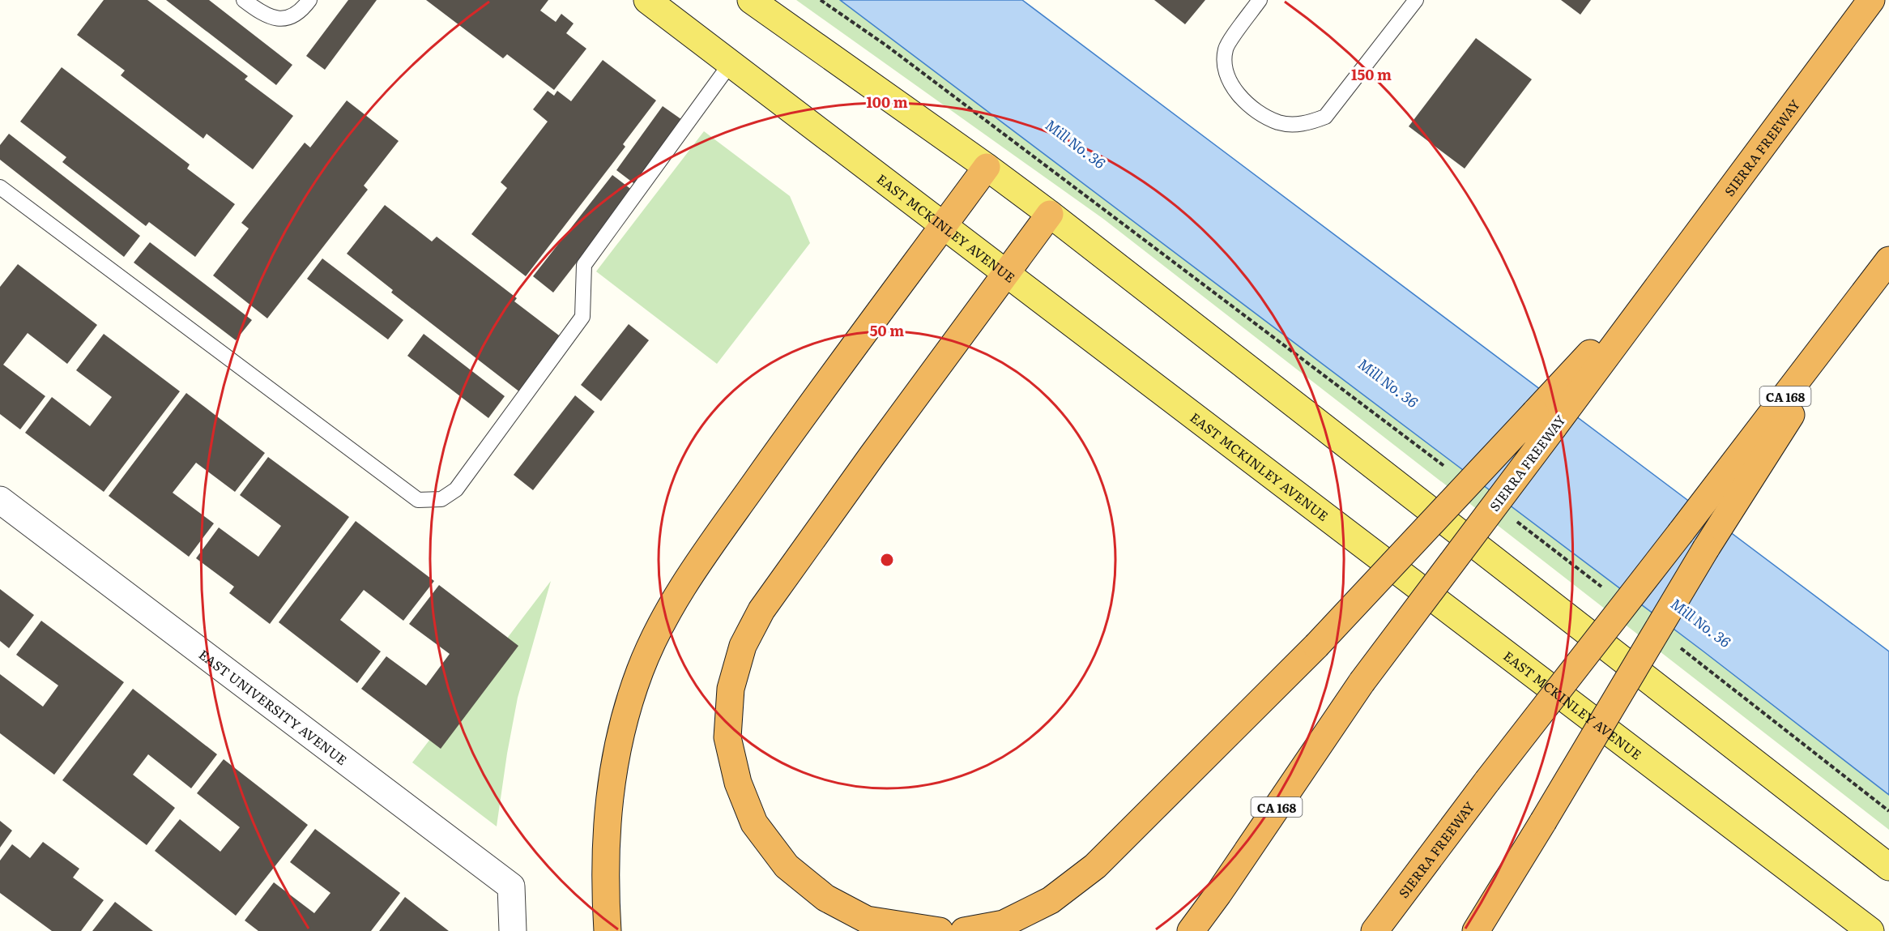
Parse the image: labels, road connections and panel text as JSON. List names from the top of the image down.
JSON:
{
  "streets": {
    "highway": ["SIERRA FREEWAY", "CA 168"],
    "main road": ["EAST MCKINLEY AVENUE"],
    "street": ["EAST UNIVERSITY AVENUE"]
  },
  "water": ["Mill No. 36"],
  "rings": ["150 m", "100 m", "50 m"]
}
